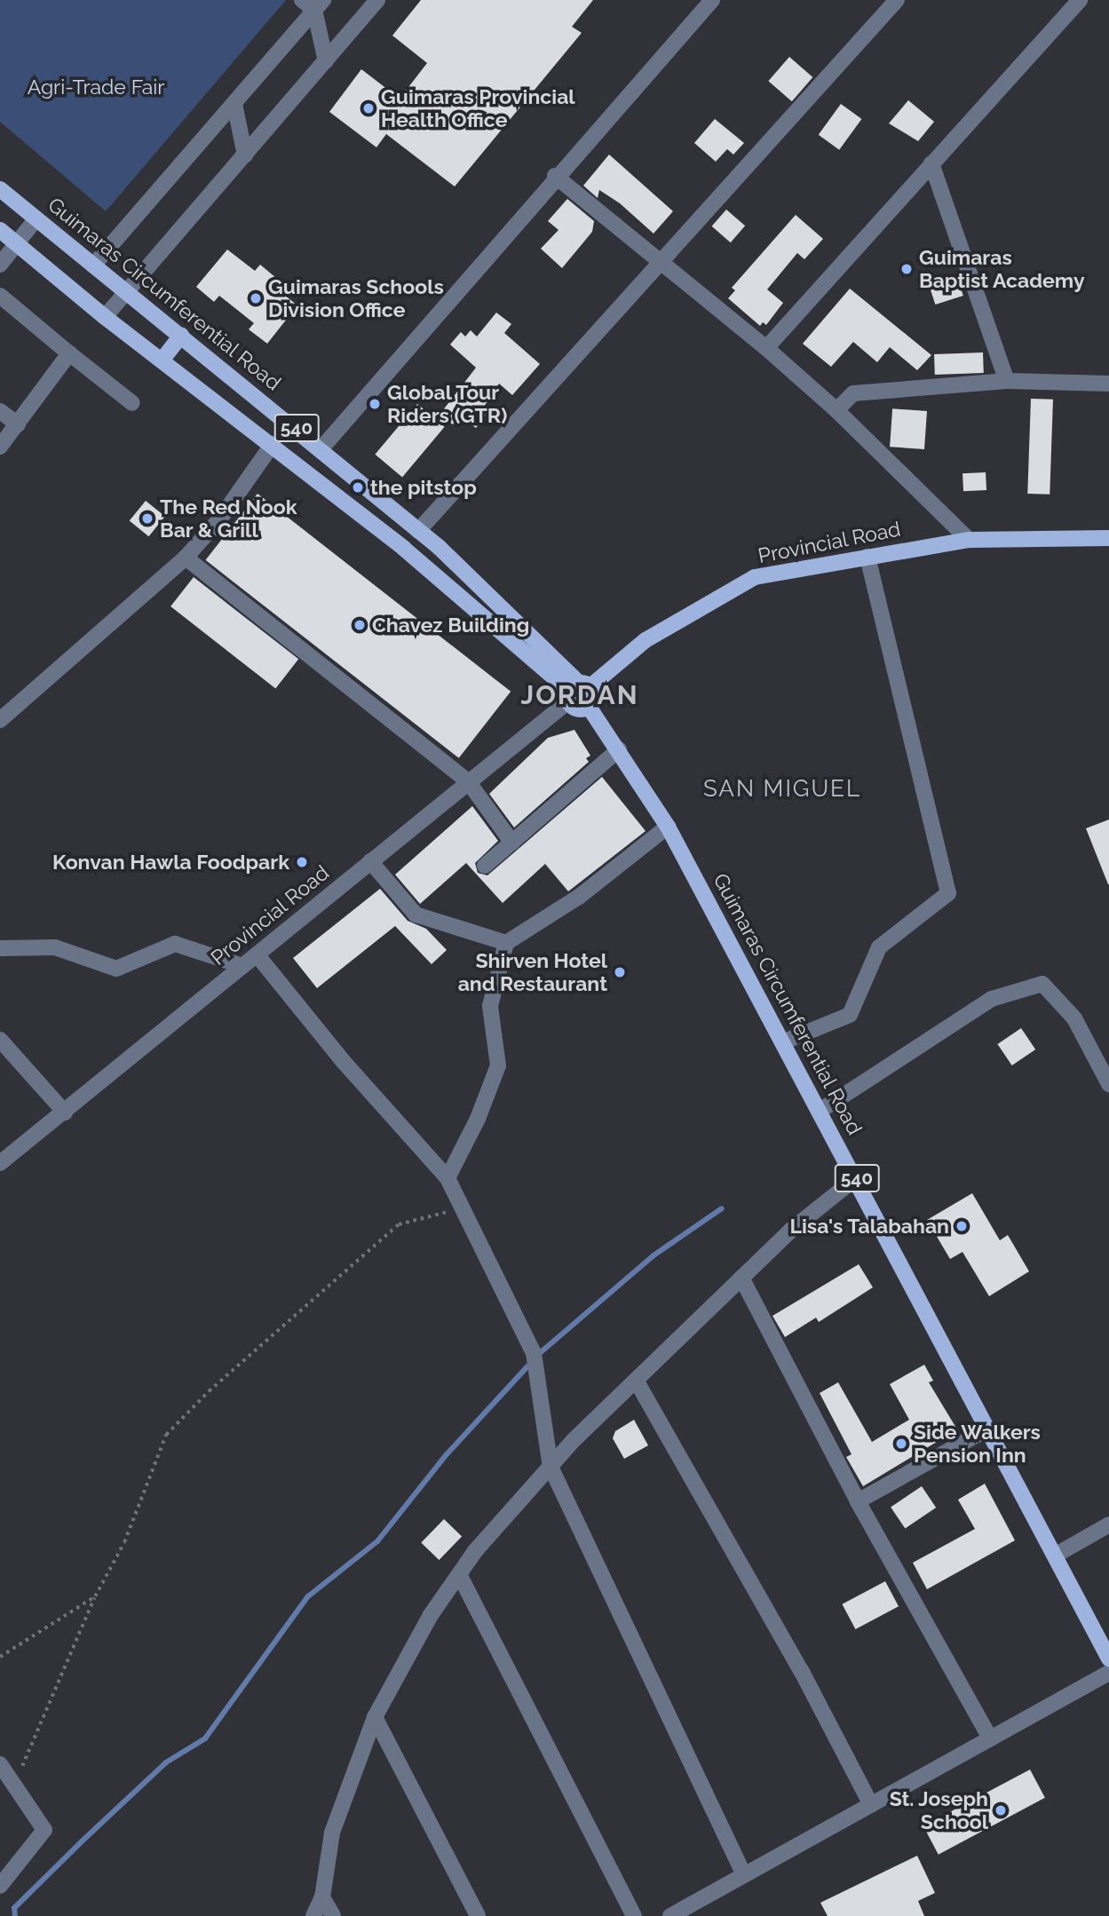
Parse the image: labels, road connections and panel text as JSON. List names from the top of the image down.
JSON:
{
  "streets": {
    "main road": ["Guimaras Circumferential Road", "540", "Provincial Road"]
  },
  "crossings": [
    ["Guimaras Circumferential Road", "540"],
    ["Guimaras Circumferential Road", "Provincial Road"],
    ["540", "Provincial Road"]
  ],
  "districts": ["JORDAN", "SAN MIGUEL"],
  "parks": ["Agri-Trade Fair"],
  "places": [
    "Guimaras Provincial Health Office",
    "Guimaras Baptist Academy",
    "Guimaras Schools Division Office",
    "Global Tour Riders (GTR)",
    "the pitstop",
    "The Red Nook Bar & Grill",
    "Chavez Building",
    "Konvan Hawla Foodpark",
    "Shirven Hotel and Restaurant",
    "Lisa's Talabahan",
    "Side Walkers Pension Inn",
    "St. Joseph School"
  ]
}
